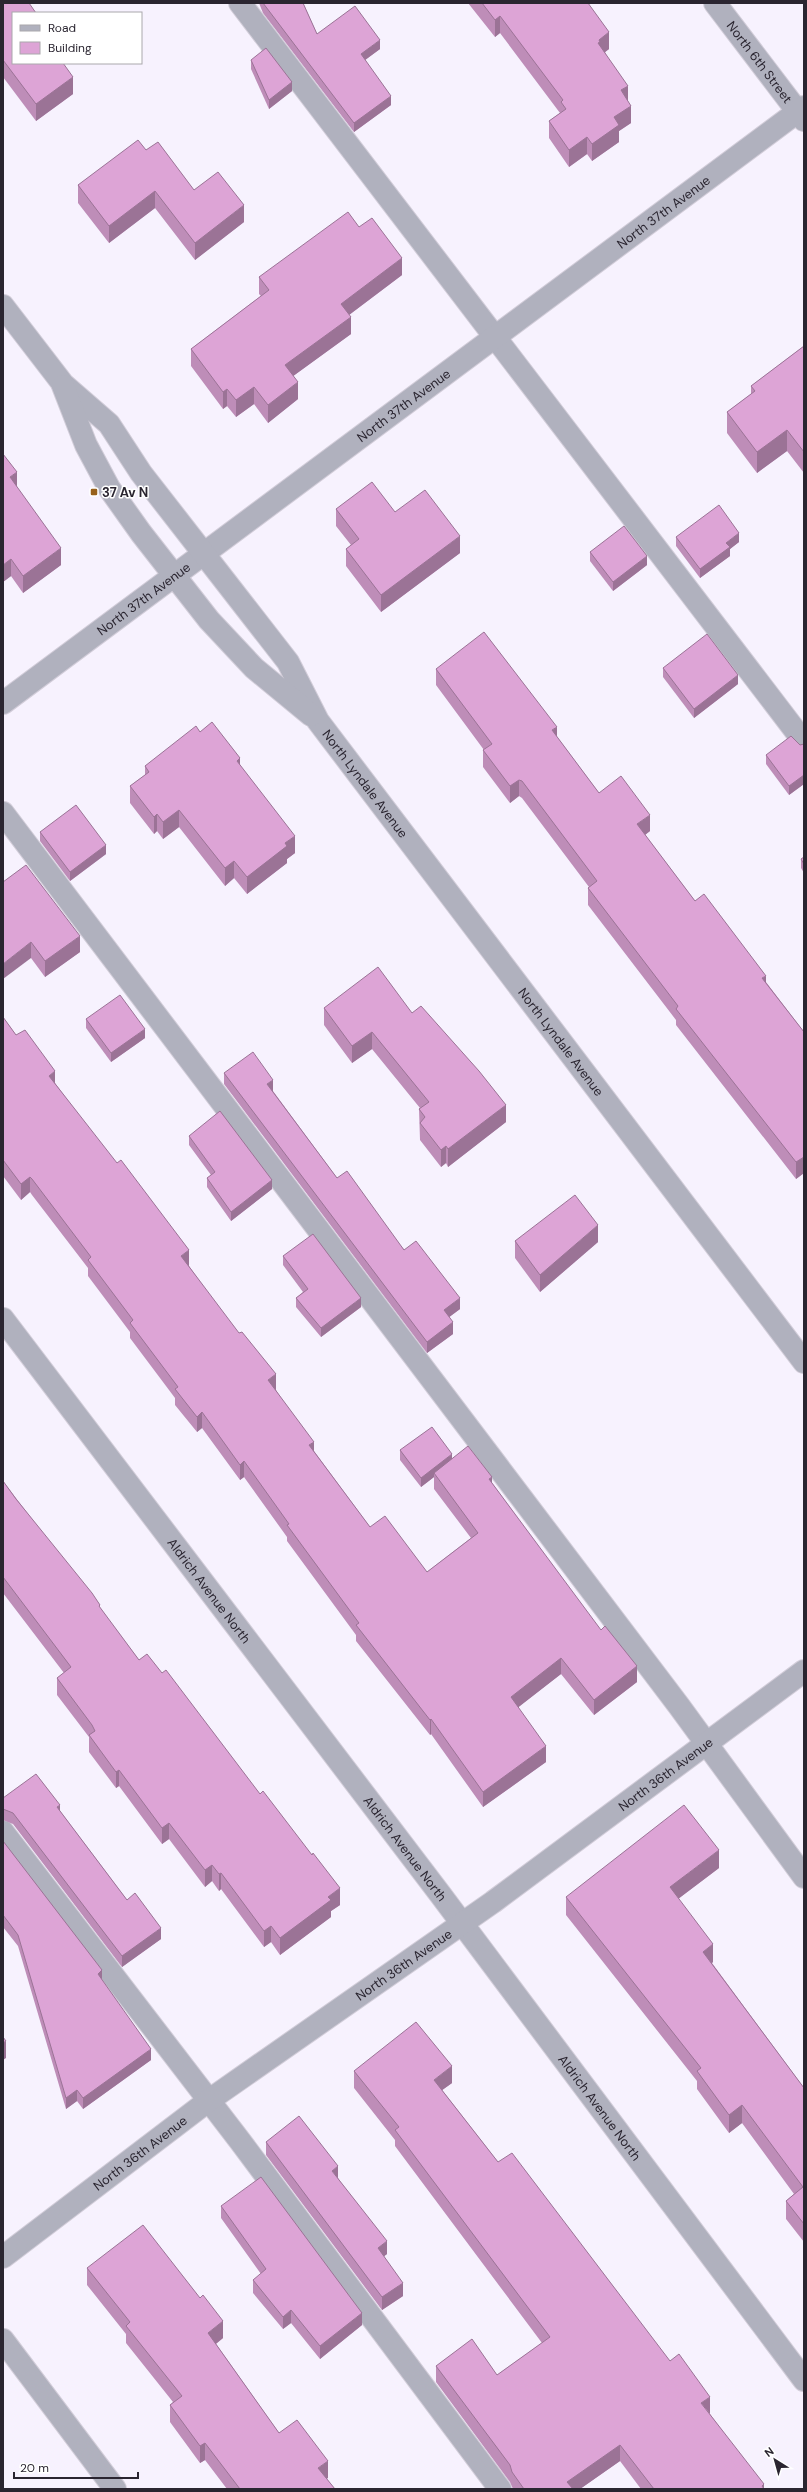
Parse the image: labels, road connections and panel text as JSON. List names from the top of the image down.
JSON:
{
  "streets": {
    "street": [
      "North 6th Street",
      "North 37th Avenue",
      "North Lyndale Avenue",
      "Aldrich Avenue North",
      "North 36th Avenue"
    ]
  },
  "crossings": [
    ["North 6th Street", "North 37th Avenue"],
    ["North 37th Avenue", "North Lyndale Avenue"],
    ["Aldrich Avenue North", "North 36th Avenue"]
  ],
  "places": {
    "transit": ["37 Av N"]
  },
  "legend": ["Road", "Building"],
  "scale_bar": "20 m",
  "north": "top left"
}
